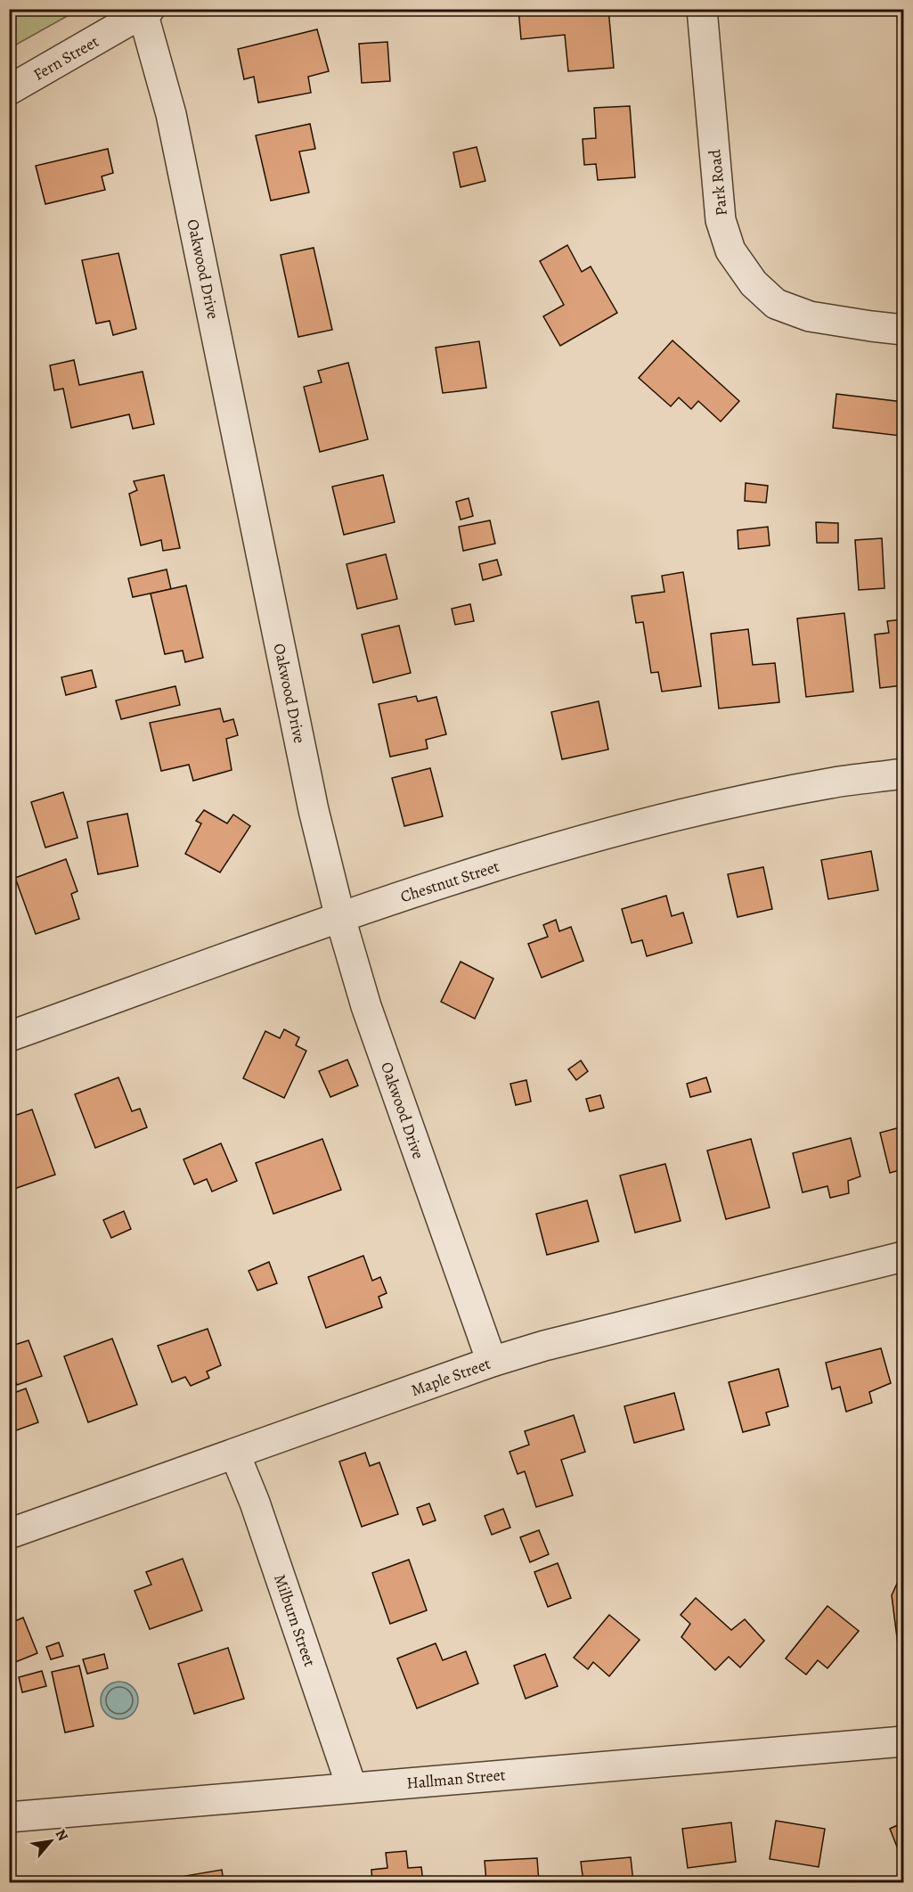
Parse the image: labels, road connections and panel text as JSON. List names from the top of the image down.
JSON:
{
  "streets": {
    "street": [
      "Fern Street",
      "Park Road",
      "Oakwood Drive",
      "Chestnut Street",
      "Maple Street",
      "Milburn Street",
      "Hallman Street"
    ]
  },
  "crossings": [
    ["Fern Street", "Oakwood Drive"],
    ["Oakwood Drive", "Chestnut Street"],
    ["Oakwood Drive", "Maple Street"],
    ["Maple Street", "Milburn Street"],
    ["Milburn Street", "Hallman Street"]
  ],
  "north": "top right"
}
